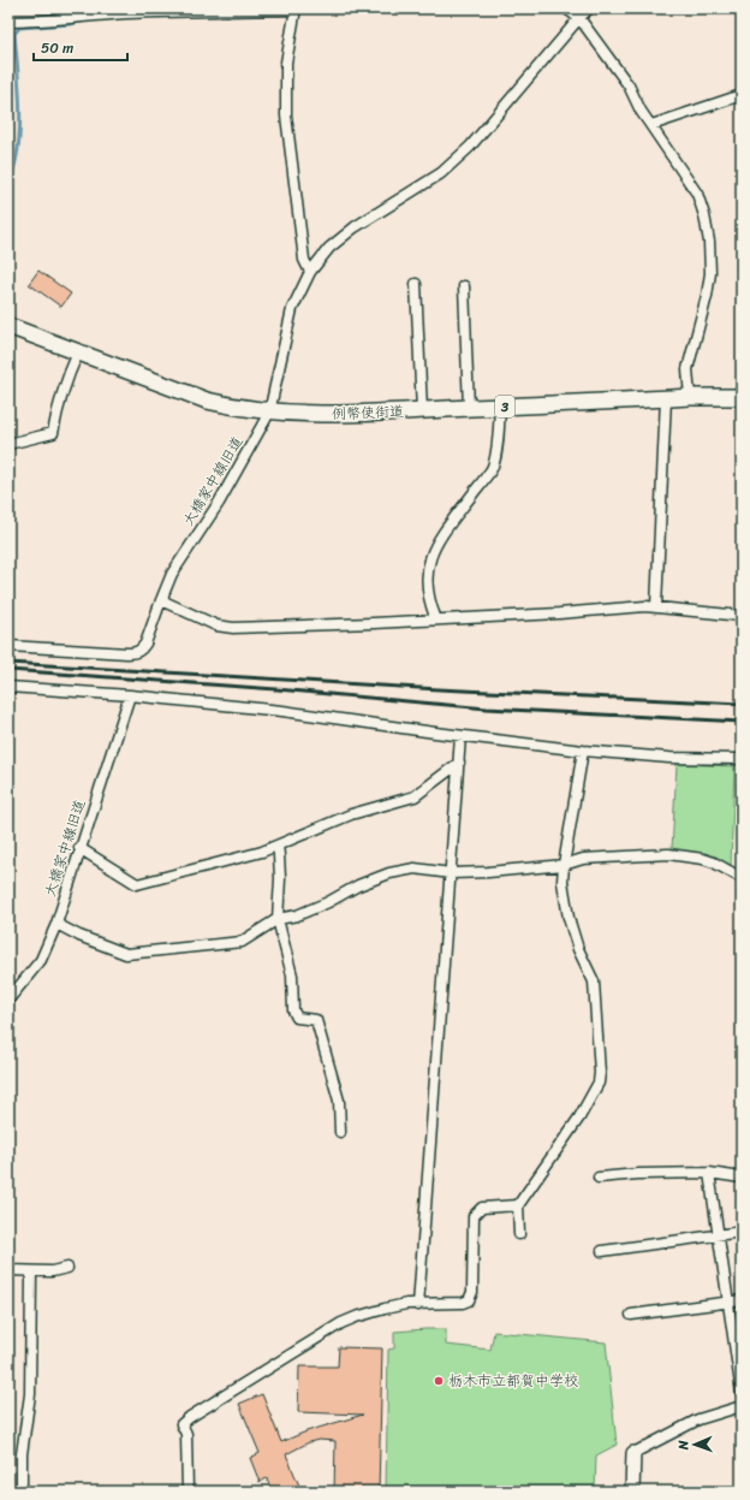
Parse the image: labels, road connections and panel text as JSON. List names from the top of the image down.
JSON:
{
  "streets": {
    "main road": ["3", "例幣使街道"],
    "street": ["大橋家中線旧道"]
  },
  "crossings": [
    ["例幣使街道", "大橋家中線旧道"]
  ],
  "places": ["栃木市立都賀中学校"],
  "scale_bar": "50 m",
  "north": "left"
}
